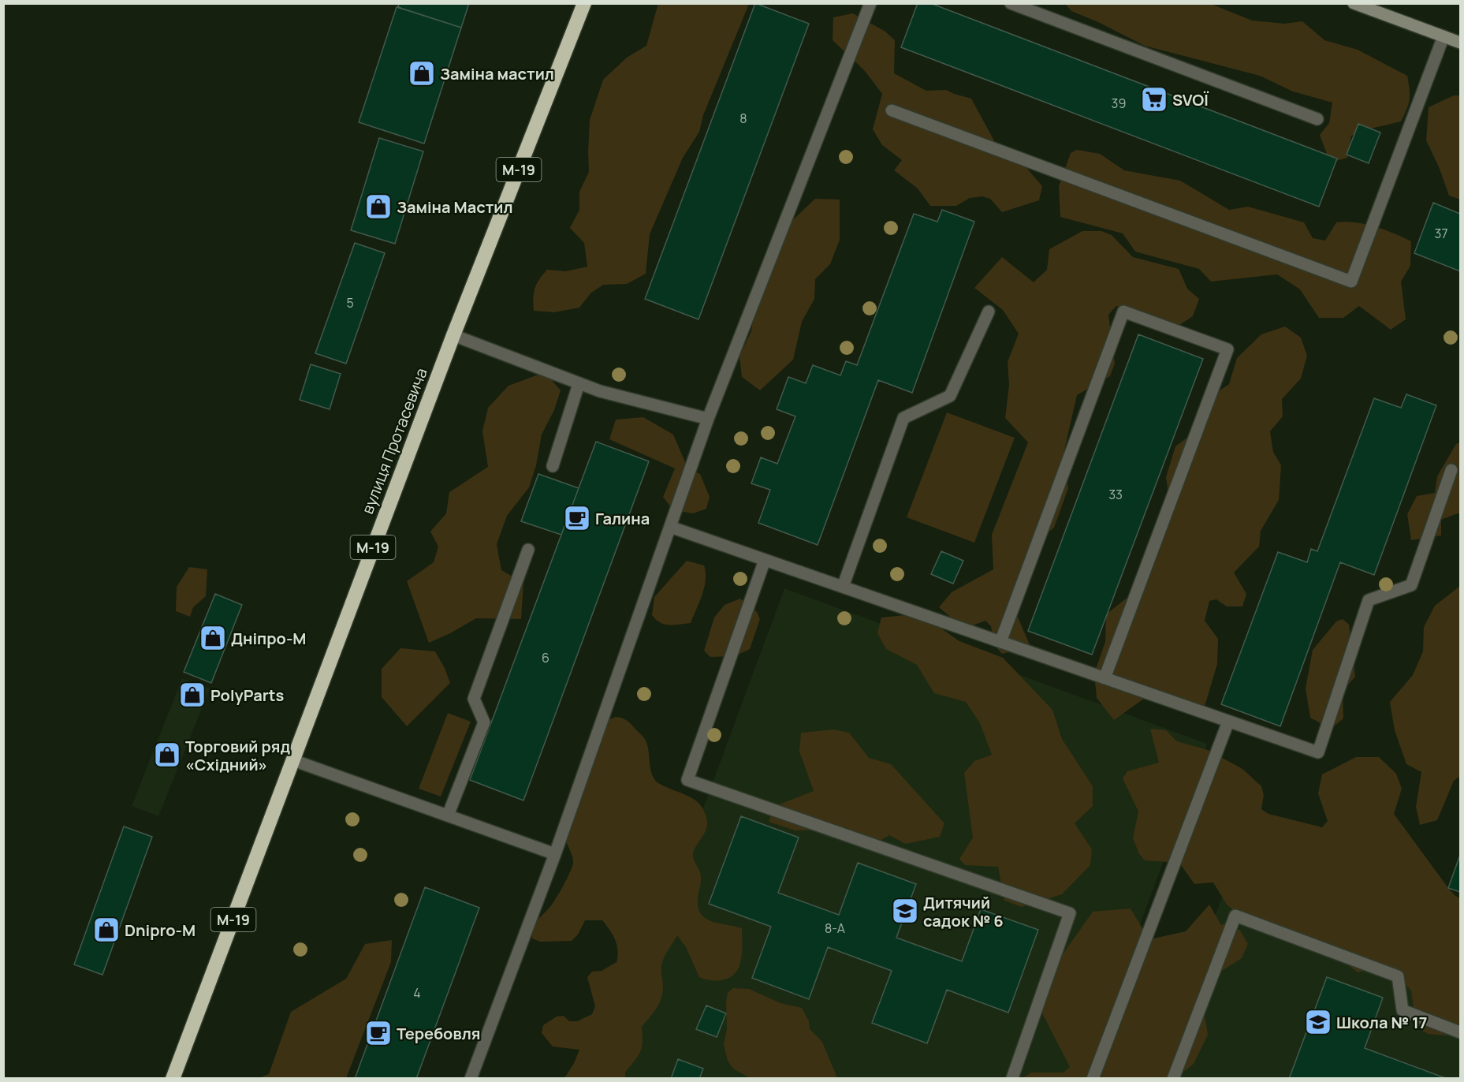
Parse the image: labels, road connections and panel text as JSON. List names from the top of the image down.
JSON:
{
  "streets": {
    "highway": ["М-19", "вулиця Протасевича"]
  },
  "places": {
    "shop": [
      "Заміна мастил",
      "Заміна Мастил",
      "Дніпро-М",
      "PolyParts",
      "Торговий ряд «Східний»",
      "Dnipro-M"
    ],
    "supermarket": ["SVOЇ"],
    "cafe": ["Галина", "Теребовля"],
    "school or university": ["Дитячий садок № 6", "Школа № 17"]
  },
  "house_numbers": [
    "39",
    "8",
    "37",
    "5",
    "33",
    "6",
    "8-А",
    "4"
  ]
}
